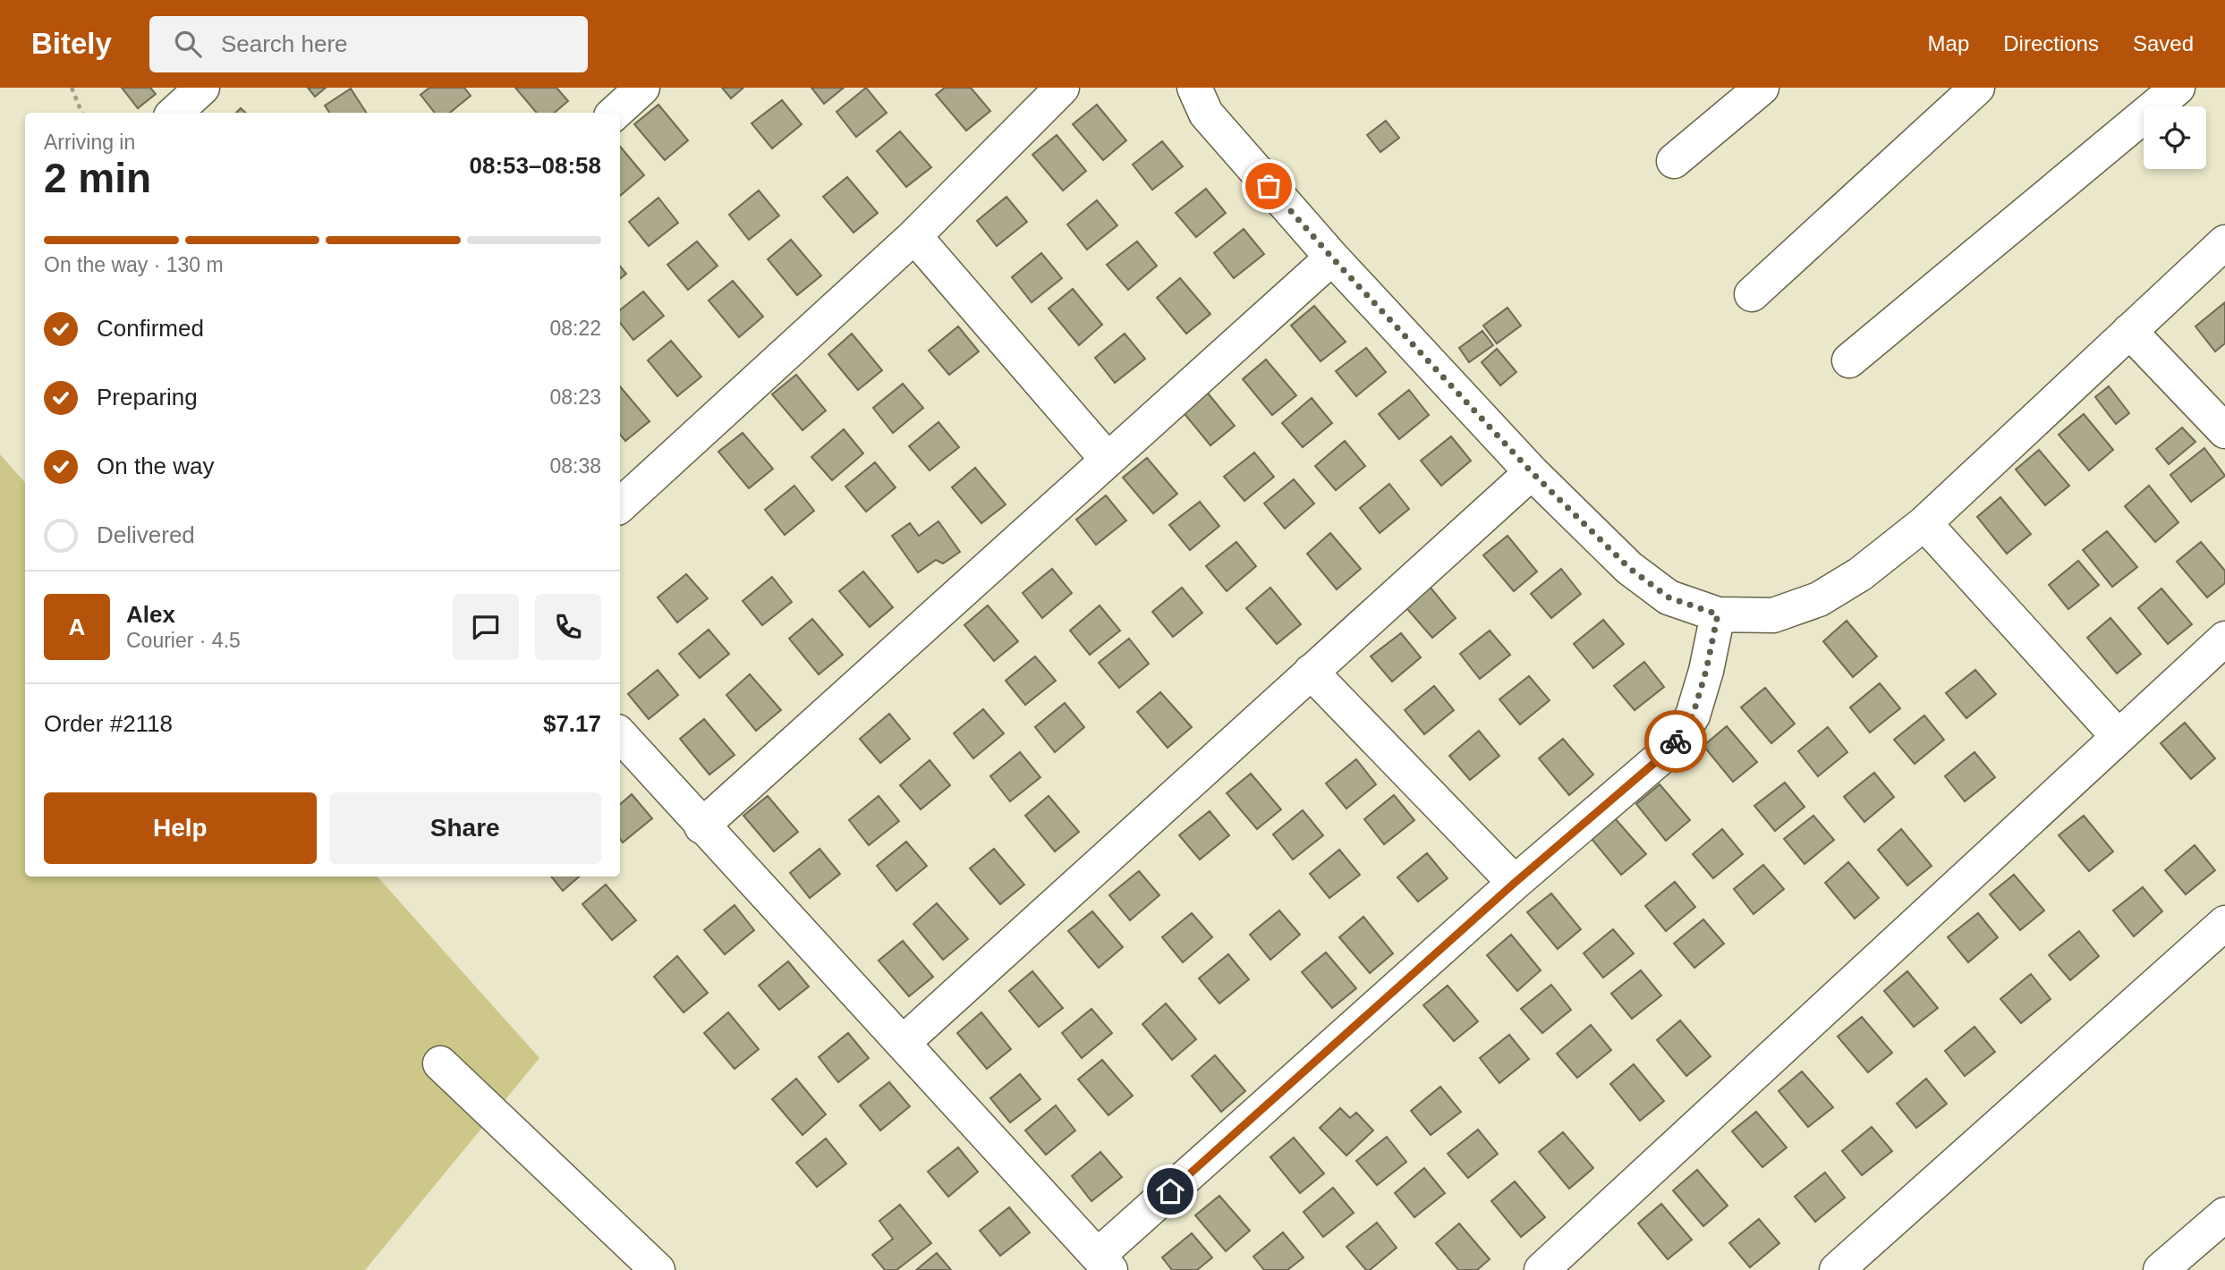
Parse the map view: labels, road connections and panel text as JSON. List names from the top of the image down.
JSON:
{
  "page": {
    "header": "Bitely",
    "search": "Search here",
    "nav": ["Map", "Directions", "Saved"],
    "heading": ["2 min", "Arriving in", "08:53–08:58"],
    "panel": [
      "Alex",
      "Courier · 4.5",
      "Order #2118",
      "$7.17"
    ],
    "bar": "On the way · 130 m",
    "list": [
      ["Confirmed", "08:22"],
      ["Preparing", "08:23"],
      ["On the way", "08:38"],
      "Delivered"
    ],
    "round": "A",
    "buttons": ["Help", "Share"]
  }
}
